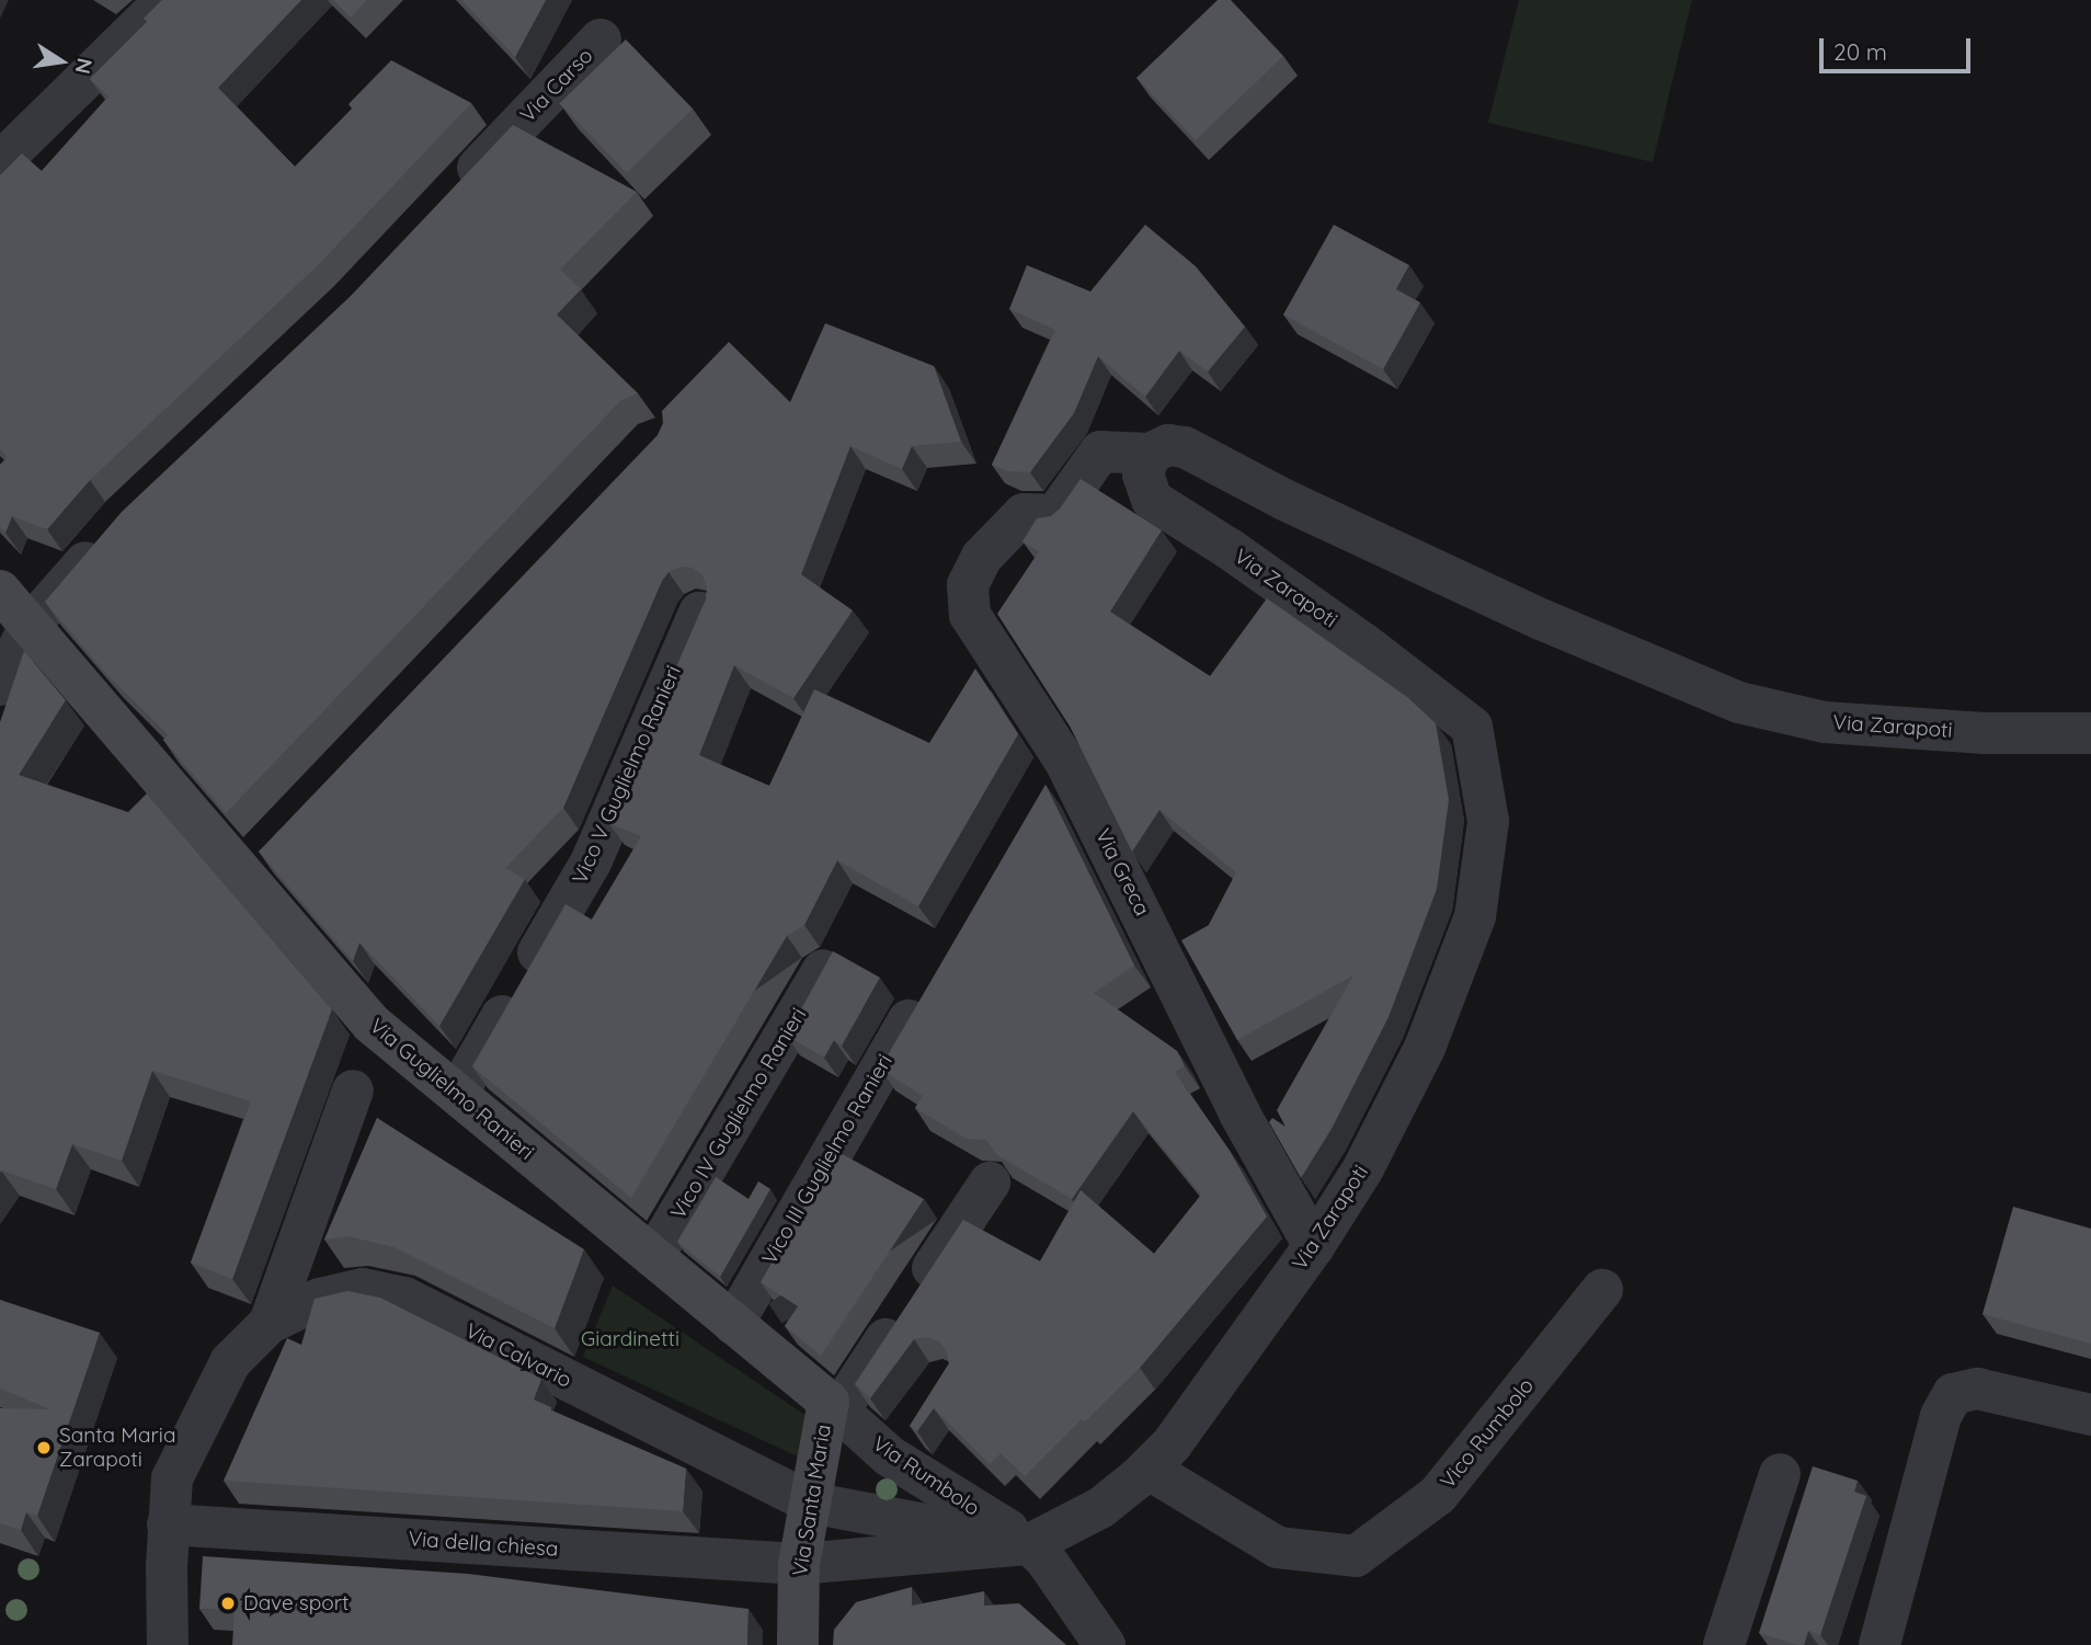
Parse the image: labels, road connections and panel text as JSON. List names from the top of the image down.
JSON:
{
  "streets": {
    "street": [
      "Via Carso",
      "Via Zarapoti",
      "Vico V Guglielmo Ranieri",
      "Via Greca",
      "Via Guglielmo Ranieri",
      "Vico IV Guglielmo Ranieri",
      "Vico III Guglielmo Ranieri",
      "Via Calvario",
      "Vico Rumbolo",
      "Via Rumbolo",
      "Via Santa Maria",
      "Via della chiesa"
    ]
  },
  "crossings": [
    ["Via Zarapoti", "Via Greca"],
    ["Via Zarapoti", "Vico Rumbolo"],
    ["Via Zarapoti", "Via Rumbolo"],
    ["Vico V Guglielmo Ranieri", "Via Guglielmo Ranieri"],
    ["Via Guglielmo Ranieri", "Vico IV Guglielmo Ranieri"],
    ["Via Guglielmo Ranieri", "Vico III Guglielmo Ranieri"],
    ["Via Guglielmo Ranieri", "Via Rumbolo"],
    ["Via Guglielmo Ranieri", "Via Santa Maria"],
    ["Via Calvario", "Via Rumbolo"],
    ["Via Calvario", "Via Santa Maria"],
    ["Via Calvario", "Via della chiesa"],
    ["Via Rumbolo", "Via Santa Maria"],
    ["Via Rumbolo", "Via della chiesa"],
    ["Via Santa Maria", "Via della chiesa"]
  ],
  "parks": ["Giardinetti"],
  "places": ["Santa Maria Zarapoti", "Dave sport"],
  "scale_bar": "20 m",
  "north": "right"
}
